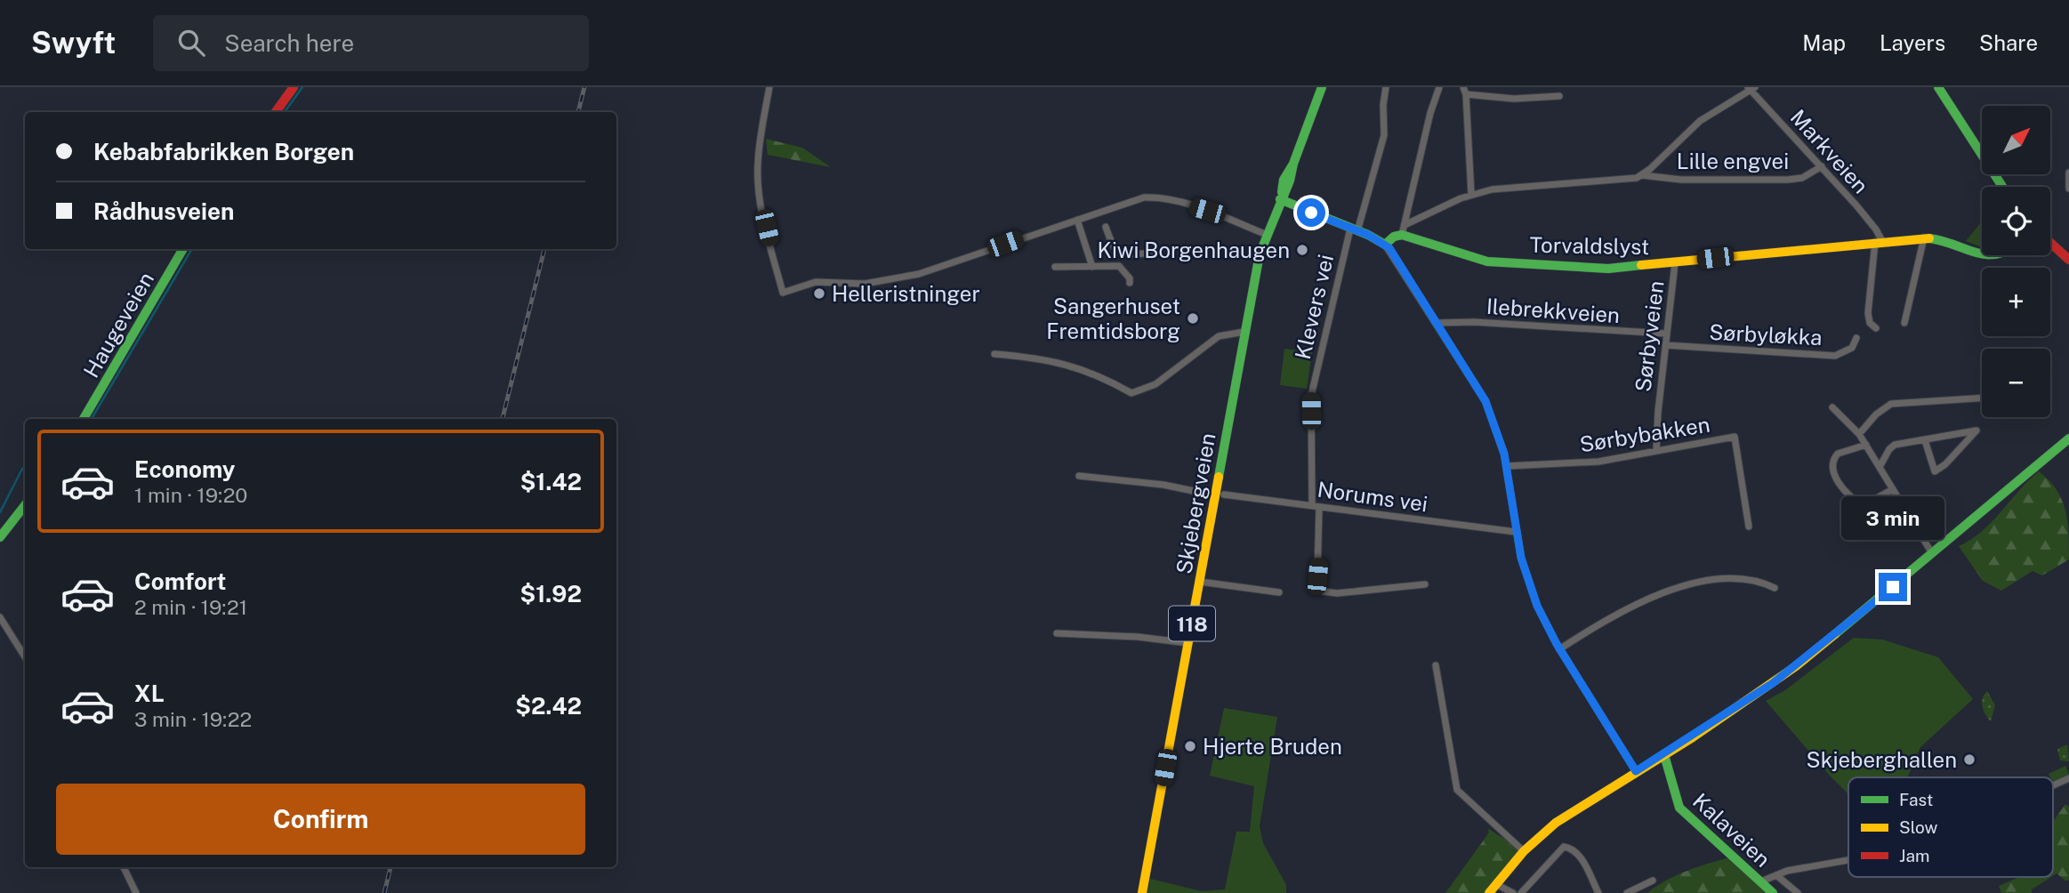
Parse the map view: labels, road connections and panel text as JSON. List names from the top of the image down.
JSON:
{
  "streets": {
    "main road": [
      "Torvaldslyst",
      "Haugeveien",
      "Skjebergveien",
      "118",
      "Kalaveien"
    ],
    "street": [
      "Markveien",
      "Lille engvei",
      "Klevers vei",
      "Ilebrekkveien",
      "Sørbyløkka",
      "Sørbyveien",
      "Sørbybakken",
      "Norums vei"
    ]
  },
  "crossings": [
    ["Markveien", "Lille engvei"],
    ["Markveien", "Torvaldslyst"],
    ["Torvaldslyst", "Sørbyveien"],
    ["Klevers vei", "Norums vei"],
    ["Ilebrekkveien", "Sørbyveien"],
    ["Sørbyløkka", "Sørbyveien"],
    ["Sørbyveien", "Sørbybakken"],
    ["Norums vei", "Skjebergveien"]
  ],
  "places": [
    "Kiwi Borgenhaugen",
    "Helleristninger",
    "Sangerhuset Fremtidsborg",
    "Hjerte Bruden",
    "Skjeberghallen"
  ],
  "legend": ["Fast", "Slow", "Jam"],
  "north": "top right",
  "page": {
    "header": "Swyft",
    "search": "Search here",
    "nav": ["Map", "Layers", "Share"],
    "map_buttons": ["+", "−"],
    "banner": ["Kebabfabrikken Borgen", "Rådhusveien"],
    "list": [
      {
        "name": "Economy",
        "note": "1 min · 19:20",
        "value": "$1.42"
      },
      {
        "name": "Comfort",
        "note": "2 min · 19:21",
        "value": "$1.92"
      },
      {
        "name": "XL",
        "note": "3 min · 19:22",
        "value": "$2.42"
      }
    ],
    "bubble": "3 min",
    "buttons": "Confirm"
  }
}
